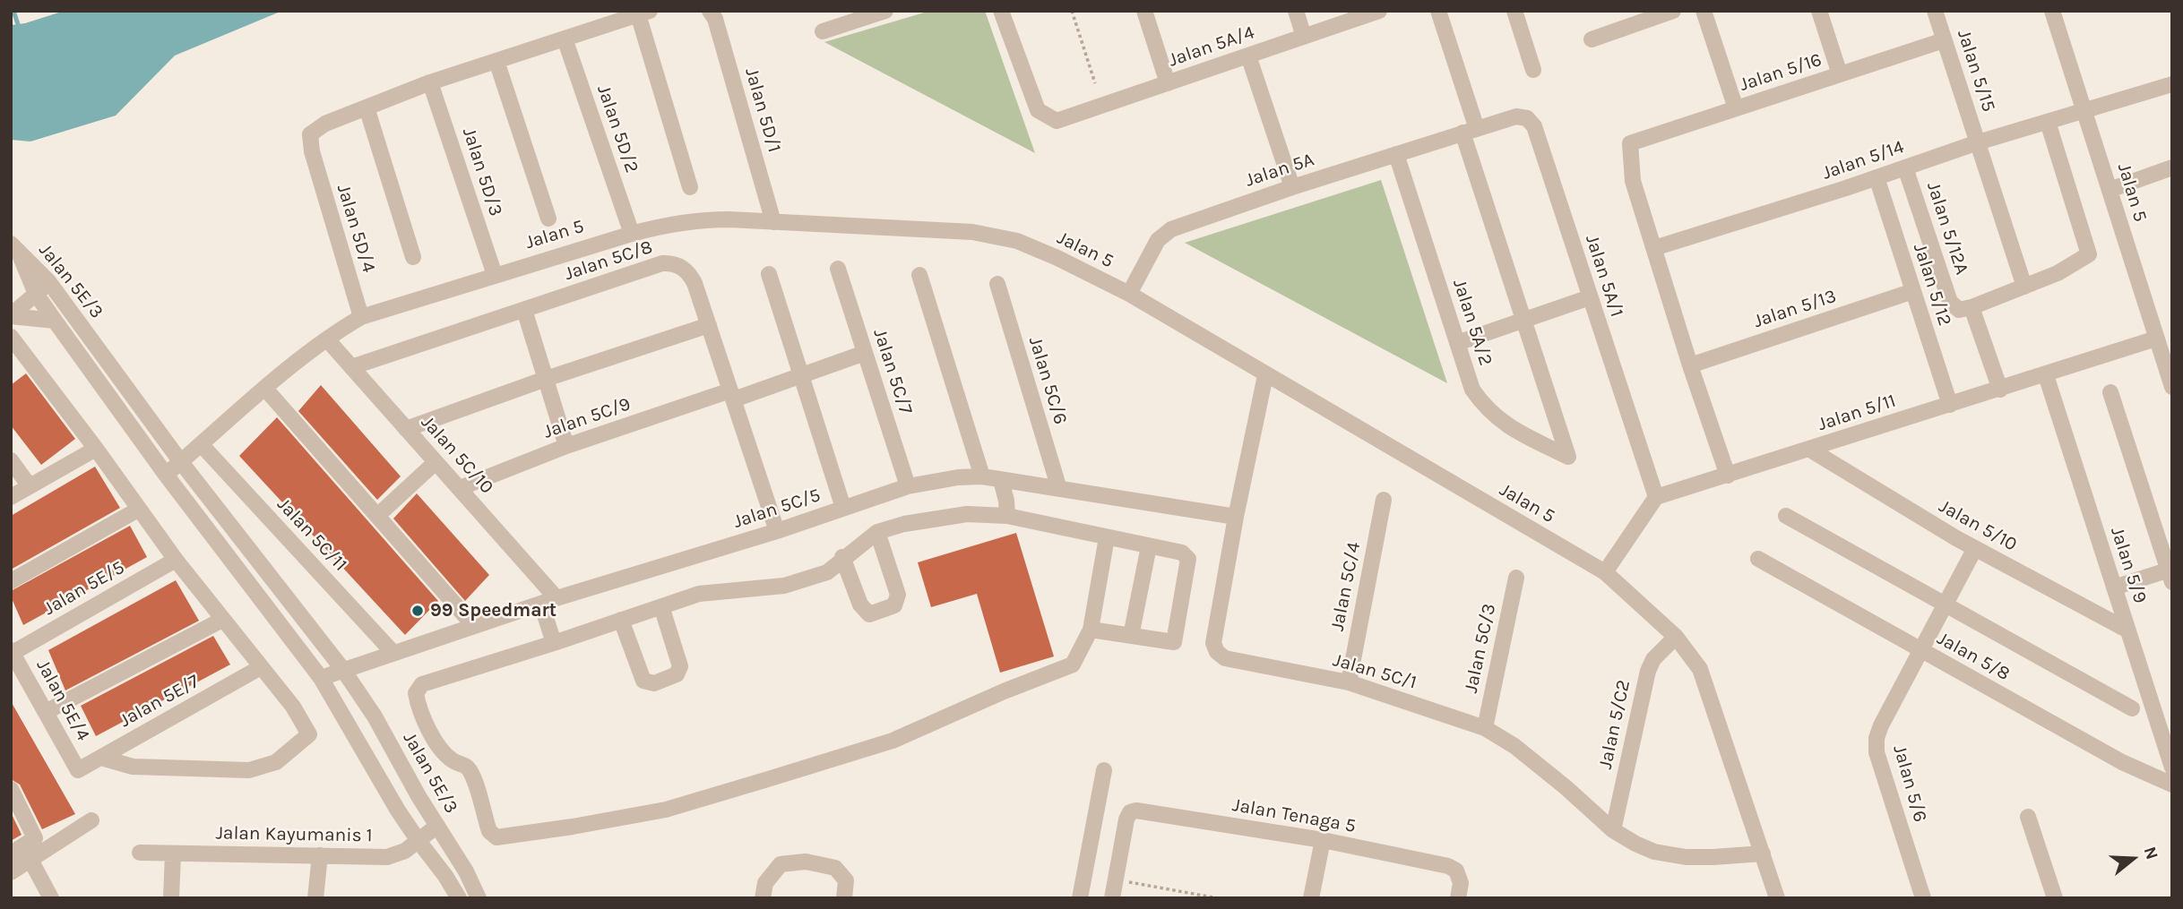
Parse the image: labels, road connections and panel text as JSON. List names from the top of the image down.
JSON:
{
  "streets": {
    "street": [
      "Jalan 5A/4",
      "Jalan 5/15",
      "Jalan 5/16",
      "Jalan 5D/1",
      "Jalan 5D/2",
      "Jalan 5/14",
      "Jalan 5A",
      "Jalan 5D/3",
      "Jalan 5",
      "Jalan 5D/4",
      "Jalan 5/12A",
      "Jalan 5C/8",
      "Jalan 5A/1",
      "Jalan 5E/3",
      "Jalan 5/12",
      "Jalan 5/13",
      "Jalan 5A/2",
      "Jalan 5C/7",
      "Jalan 5C/6",
      "Jalan 5/11",
      "Jalan 5C/9",
      "Jalan 5C/10",
      "Jalan 5C/5",
      "Jalan 5/10",
      "Jalan 5C/11",
      "Jalan 5/9",
      "Jalan 5C/4",
      "Jalan 5E/5",
      "Jalan 5C/3",
      "Jalan 5/8",
      "Jalan 5C/1",
      "Jalan 5E/4",
      "Jalan 5E/7",
      "Jalan 5/C2",
      "Jalan 5/6",
      "Jalan Tenaga 5",
      "Jalan Kayumanis 1"
    ]
  },
  "crossings": [
    ["Jalan 5/15", "Jalan 5/16"],
    ["Jalan 5/15", "Jalan 5/14"],
    ["Jalan 5/16", "Jalan 5/14"],
    ["Jalan 5D/1", "Jalan 5"],
    ["Jalan 5D/2", "Jalan 5"],
    ["Jalan 5/14", "Jalan 5"],
    ["Jalan 5/14", "Jalan 5/12A"],
    ["Jalan 5/14", "Jalan 5/12"],
    ["Jalan 5A", "Jalan 5"],
    ["Jalan 5A", "Jalan 5A/1"],
    ["Jalan 5A", "Jalan 5A/2"],
    ["Jalan 5D/3", "Jalan 5"],
    ["Jalan 5", "Jalan 5D/4"],
    ["Jalan 5", "Jalan 5E/3"],
    ["Jalan 5", "Jalan 5/11"],
    ["Jalan 5", "Jalan 5C/10"],
    ["Jalan 5", "Jalan 5C/11"],
    ["Jalan 5", "Jalan 5C/1"],
    ["Jalan 5", "Jalan 5/C2"],
    ["Jalan 5C/8", "Jalan 5C/9"],
    ["Jalan 5C/8", "Jalan 5C/10"],
    ["Jalan 5C/8", "Jalan 5C/5"],
    ["Jalan 5A/1", "Jalan 5/11"],
    ["Jalan 5E/3", "Jalan 5C/5"],
    ["Jalan 5E/3", "Jalan Kayumanis 1"],
    ["Jalan 5/12", "Jalan 5/13"],
    ["Jalan 5/12", "Jalan 5/11"],
    ["Jalan 5C/7", "Jalan 5C/9"],
    ["Jalan 5C/7", "Jalan 5C/5"],
    ["Jalan 5C/6", "Jalan 5C/5"],
    ["Jalan 5/11", "Jalan 5/10"],
    ["Jalan 5/11", "Jalan 5/9"],
    ["Jalan 5C/9", "Jalan 5C/10"],
    ["Jalan 5C/10", "Jalan 5C/5"],
    ["Jalan 5C/5", "Jalan 5C/11"],
    ["Jalan 5C/5", "Jalan 5C/1"],
    ["Jalan 5/10", "Jalan 5/9"],
    ["Jalan 5/10", "Jalan 5/6"],
    ["Jalan 5C/4", "Jalan 5C/1"],
    ["Jalan 5E/5", "Jalan 5E/4"],
    ["Jalan 5C/3", "Jalan 5C/1"],
    ["Jalan 5/8", "Jalan 5/6"],
    ["Jalan 5C/1", "Jalan 5/C2"],
    ["Jalan 5E/4", "Jalan 5E/7"]
  ],
  "places": ["99 Speedmart"],
  "north": "right"
}
